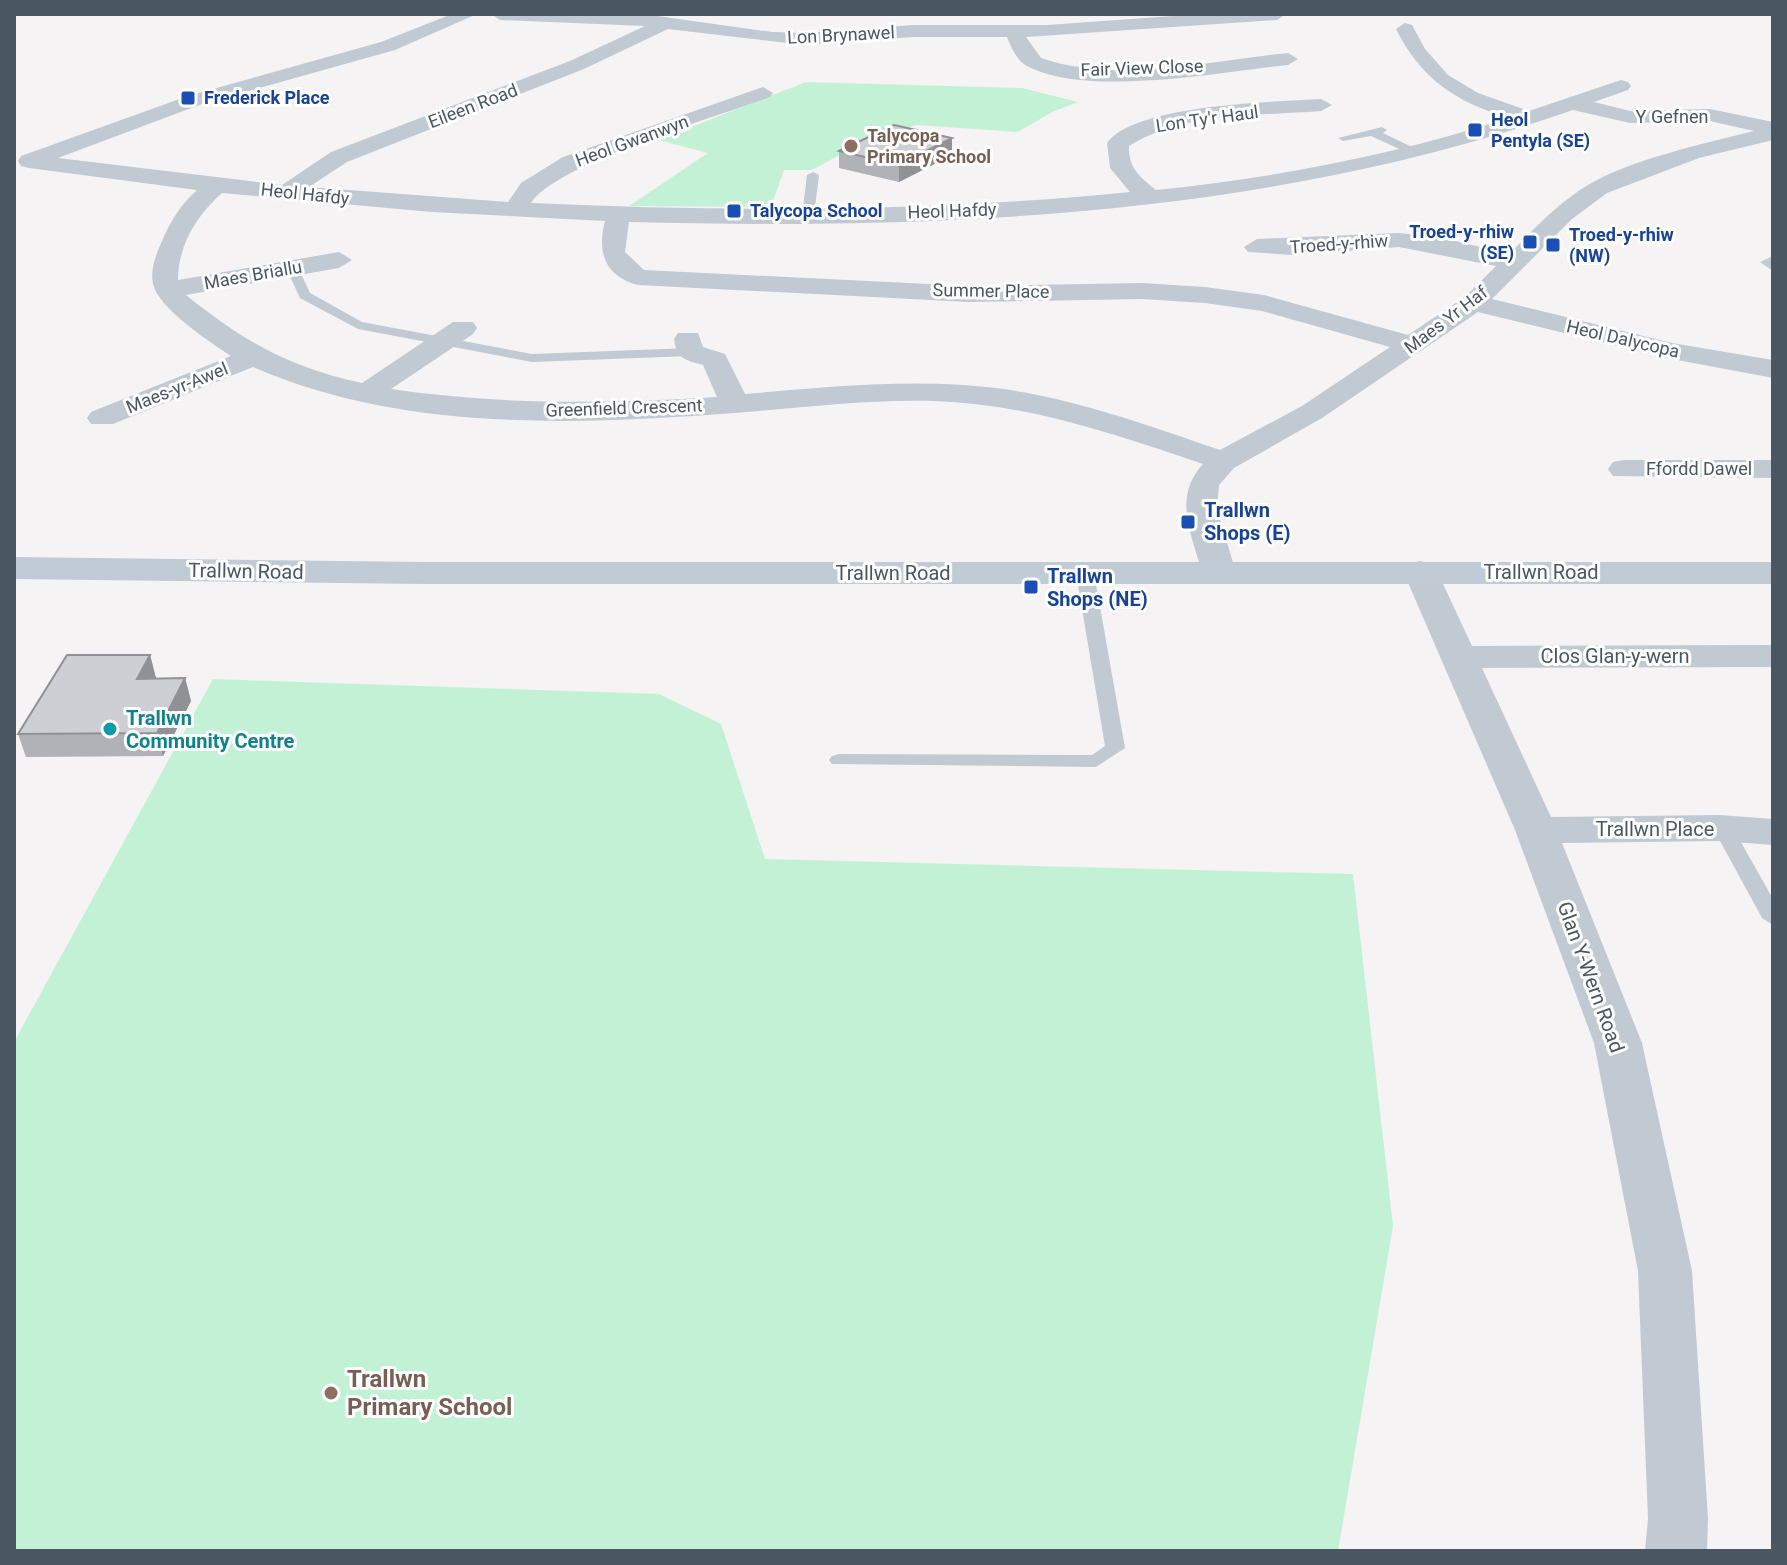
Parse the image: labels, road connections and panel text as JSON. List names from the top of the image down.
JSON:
{
  "streets": {
    "street": [
      "Lon Brynawel",
      "Fair View Close",
      "Eileen Road",
      "Y Gefnen",
      "Lon Ty'r Haul",
      "Heol Gwanwyn",
      "Heol Hafdy",
      "Troed-y-rhiw",
      "Maes Briallu",
      "Summer Place",
      "Maes Yr Haf",
      "Heol Dalycopa",
      "Maes-yr-Awel",
      "Greenfield Crescent",
      "Ffordd Dawel",
      "Trallwn Road",
      "Clos Glan-y-wern",
      "Trallwn Place",
      "Glan Y-Wern Road"
    ]
  },
  "crossings": [
    ["Lon Brynawel", "Fair View Close"],
    ["Lon Brynawel", "Eileen Road"],
    ["Eileen Road", "Heol Hafdy"],
    ["Y Gefnen", "Heol Hafdy"],
    ["Y Gefnen", "Maes Yr Haf"],
    ["Lon Ty'r Haul", "Heol Hafdy"],
    ["Heol Gwanwyn", "Heol Hafdy"],
    ["Heol Hafdy", "Summer Place"],
    ["Troed-y-rhiw", "Maes Yr Haf"],
    ["Maes Briallu", "Greenfield Crescent"],
    ["Summer Place", "Maes Yr Haf"],
    ["Maes Yr Haf", "Heol Dalycopa"],
    ["Maes Yr Haf", "Greenfield Crescent"],
    ["Maes Yr Haf", "Trallwn Road"],
    ["Maes-yr-Awel", "Greenfield Crescent"],
    ["Trallwn Road", "Glan Y-Wern Road"],
    ["Clos Glan-y-wern", "Glan Y-Wern Road"],
    ["Trallwn Place", "Glan Y-Wern Road"]
  ],
  "places": {
    "transit": [
      "Frederick Place",
      "Heol Pentyla (SE)",
      "Talycopa School",
      "Troed-y-rhiw (SE)",
      "Troed-y-rhiw (NW)",
      "Trallwn Shops (E)",
      "Trallwn Shops (NE)"
    ],
    "other": ["Talycopa Primary School", "Trallwn Community Centre", "Trallwn Primary School"]
  }
}
